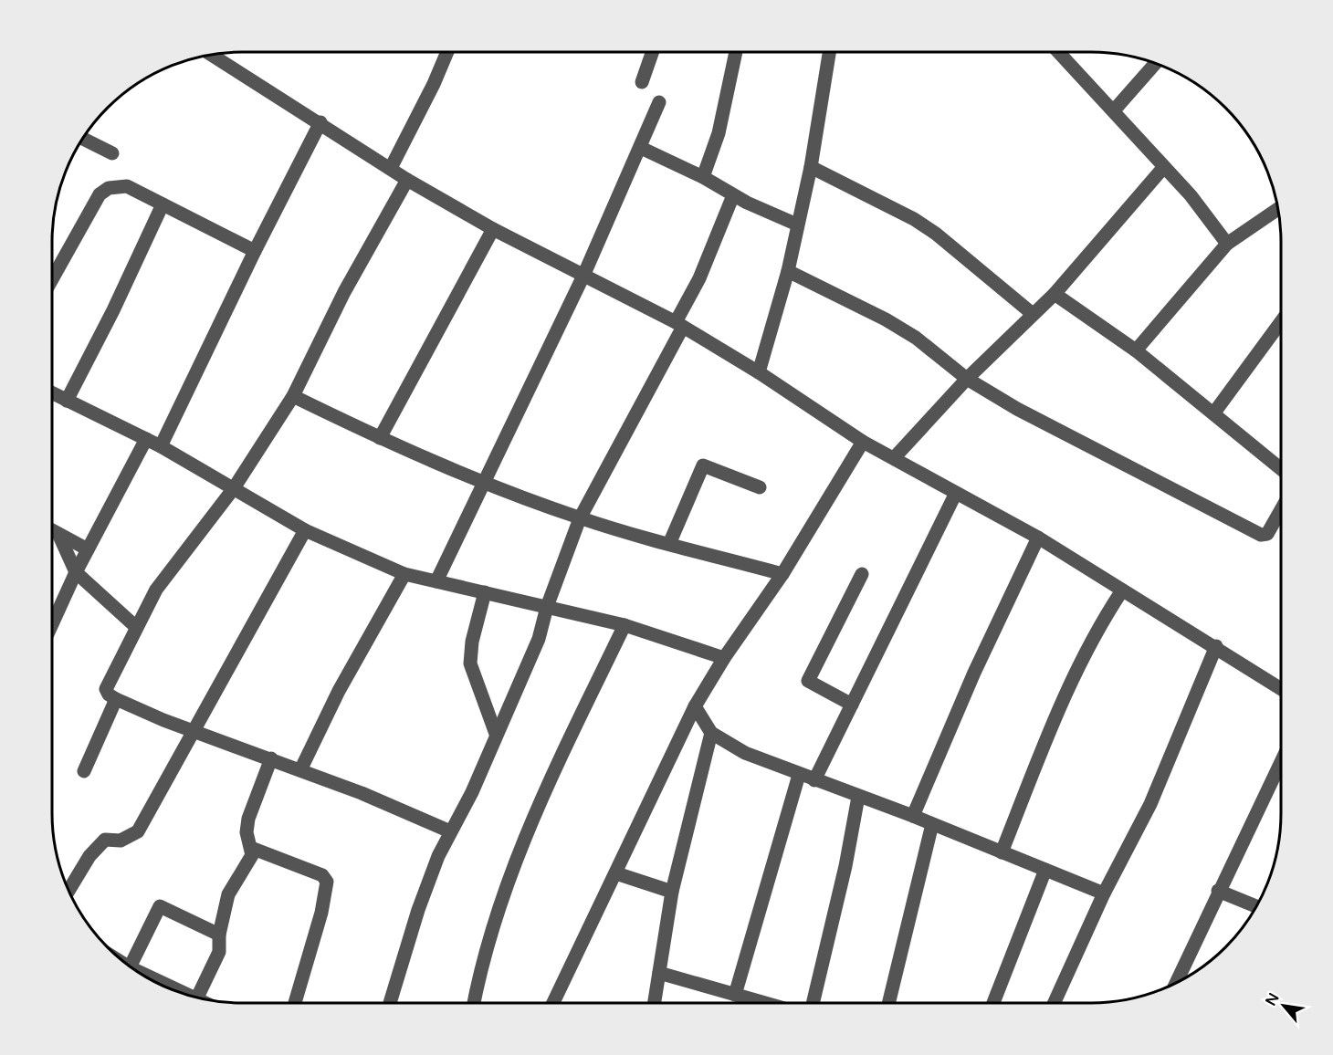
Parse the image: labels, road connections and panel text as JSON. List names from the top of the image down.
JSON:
{
  "north": "top left"
}
